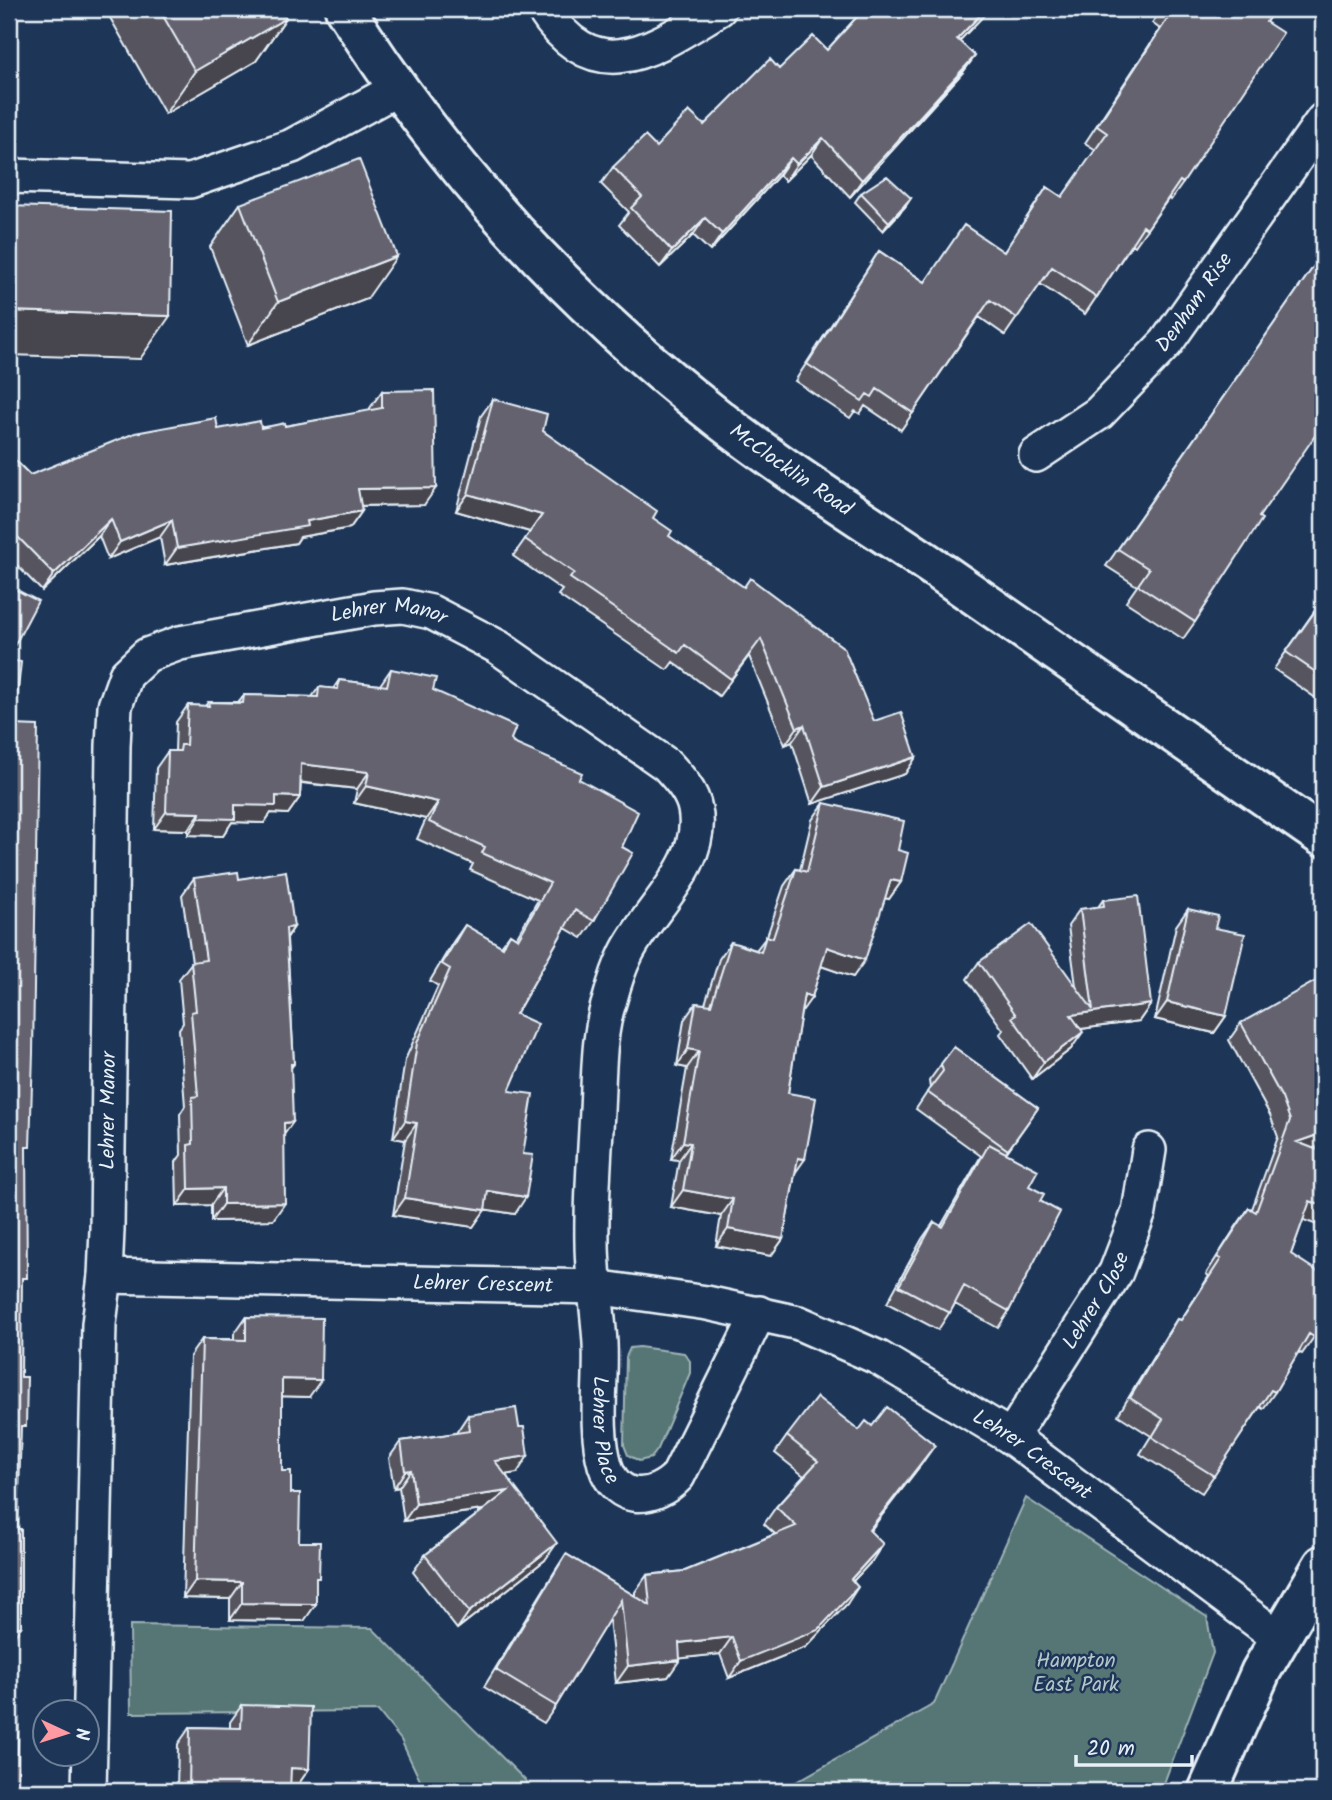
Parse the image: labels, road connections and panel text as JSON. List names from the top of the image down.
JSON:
{
  "streets": {
    "street": [
      "Denham Rise",
      "McClocklin Road",
      "Lehrer Manor",
      "Lehrer Crescent",
      "Lehrer Close",
      "Lehrer Place"
    ]
  },
  "crossings": [
    ["Lehrer Manor", "Lehrer Crescent"],
    ["Lehrer Manor", "Lehrer Place"],
    ["Lehrer Crescent", "Lehrer Close"],
    ["Lehrer Crescent", "Lehrer Place"]
  ],
  "parks": ["Hampton East Park"],
  "scale_bar": "20 m",
  "north": "right"
}
